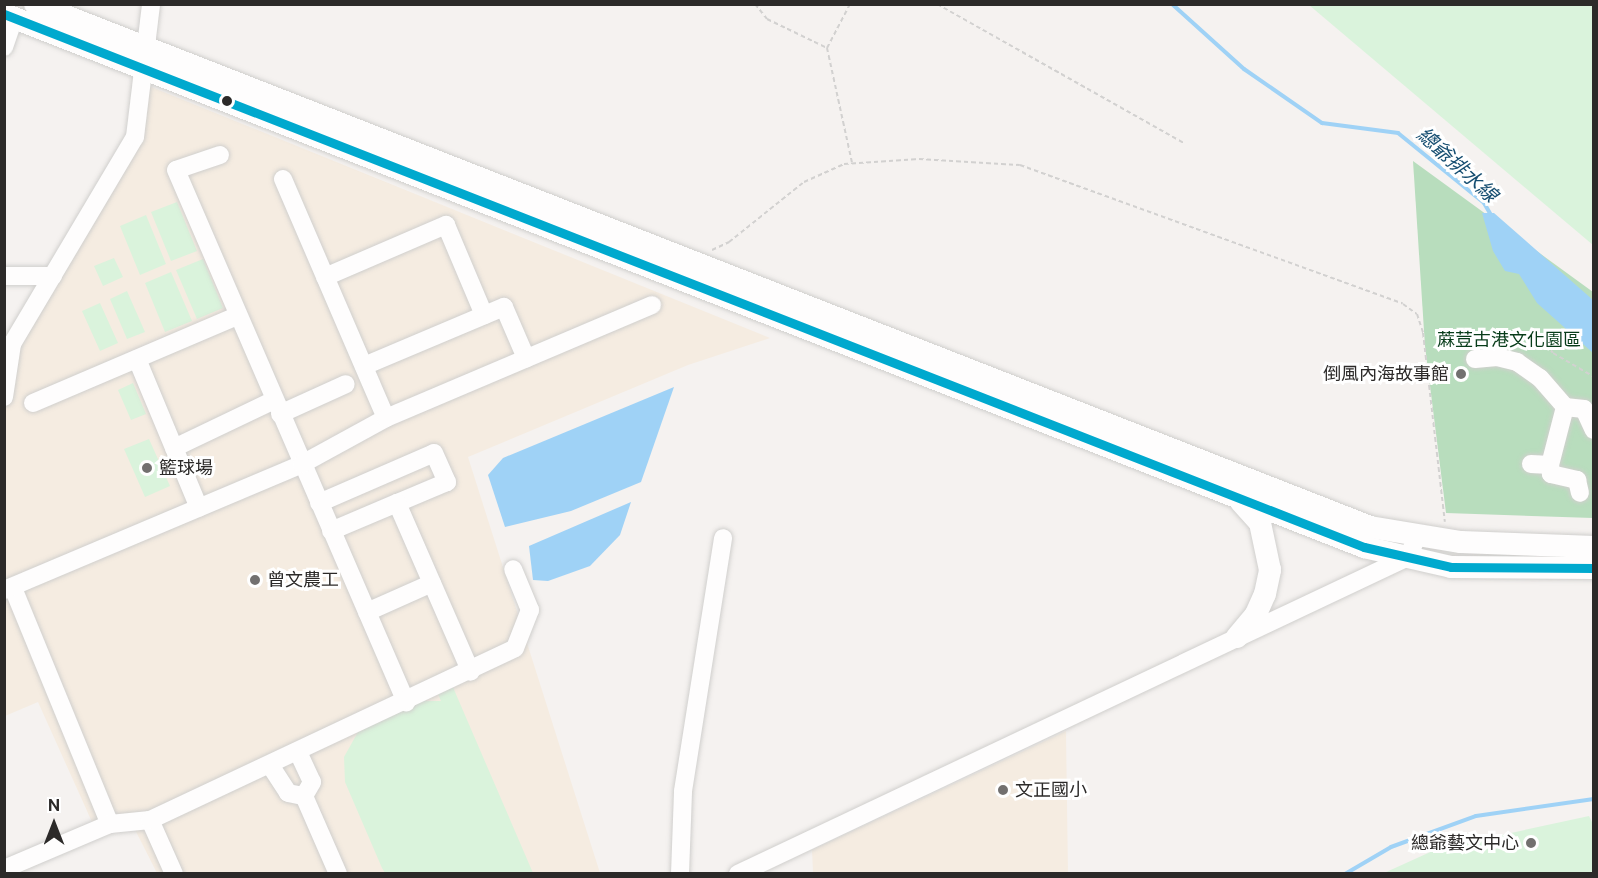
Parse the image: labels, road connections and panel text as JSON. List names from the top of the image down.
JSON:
{
  "water": ["總爺排水線"],
  "parks": ["蔴荳古港文化園區"],
  "places": [
    "倒風內海故事館",
    "籃球場",
    "曾文農工",
    "文正國小",
    "總爺藝文中心"
  ],
  "north": "top"
}
